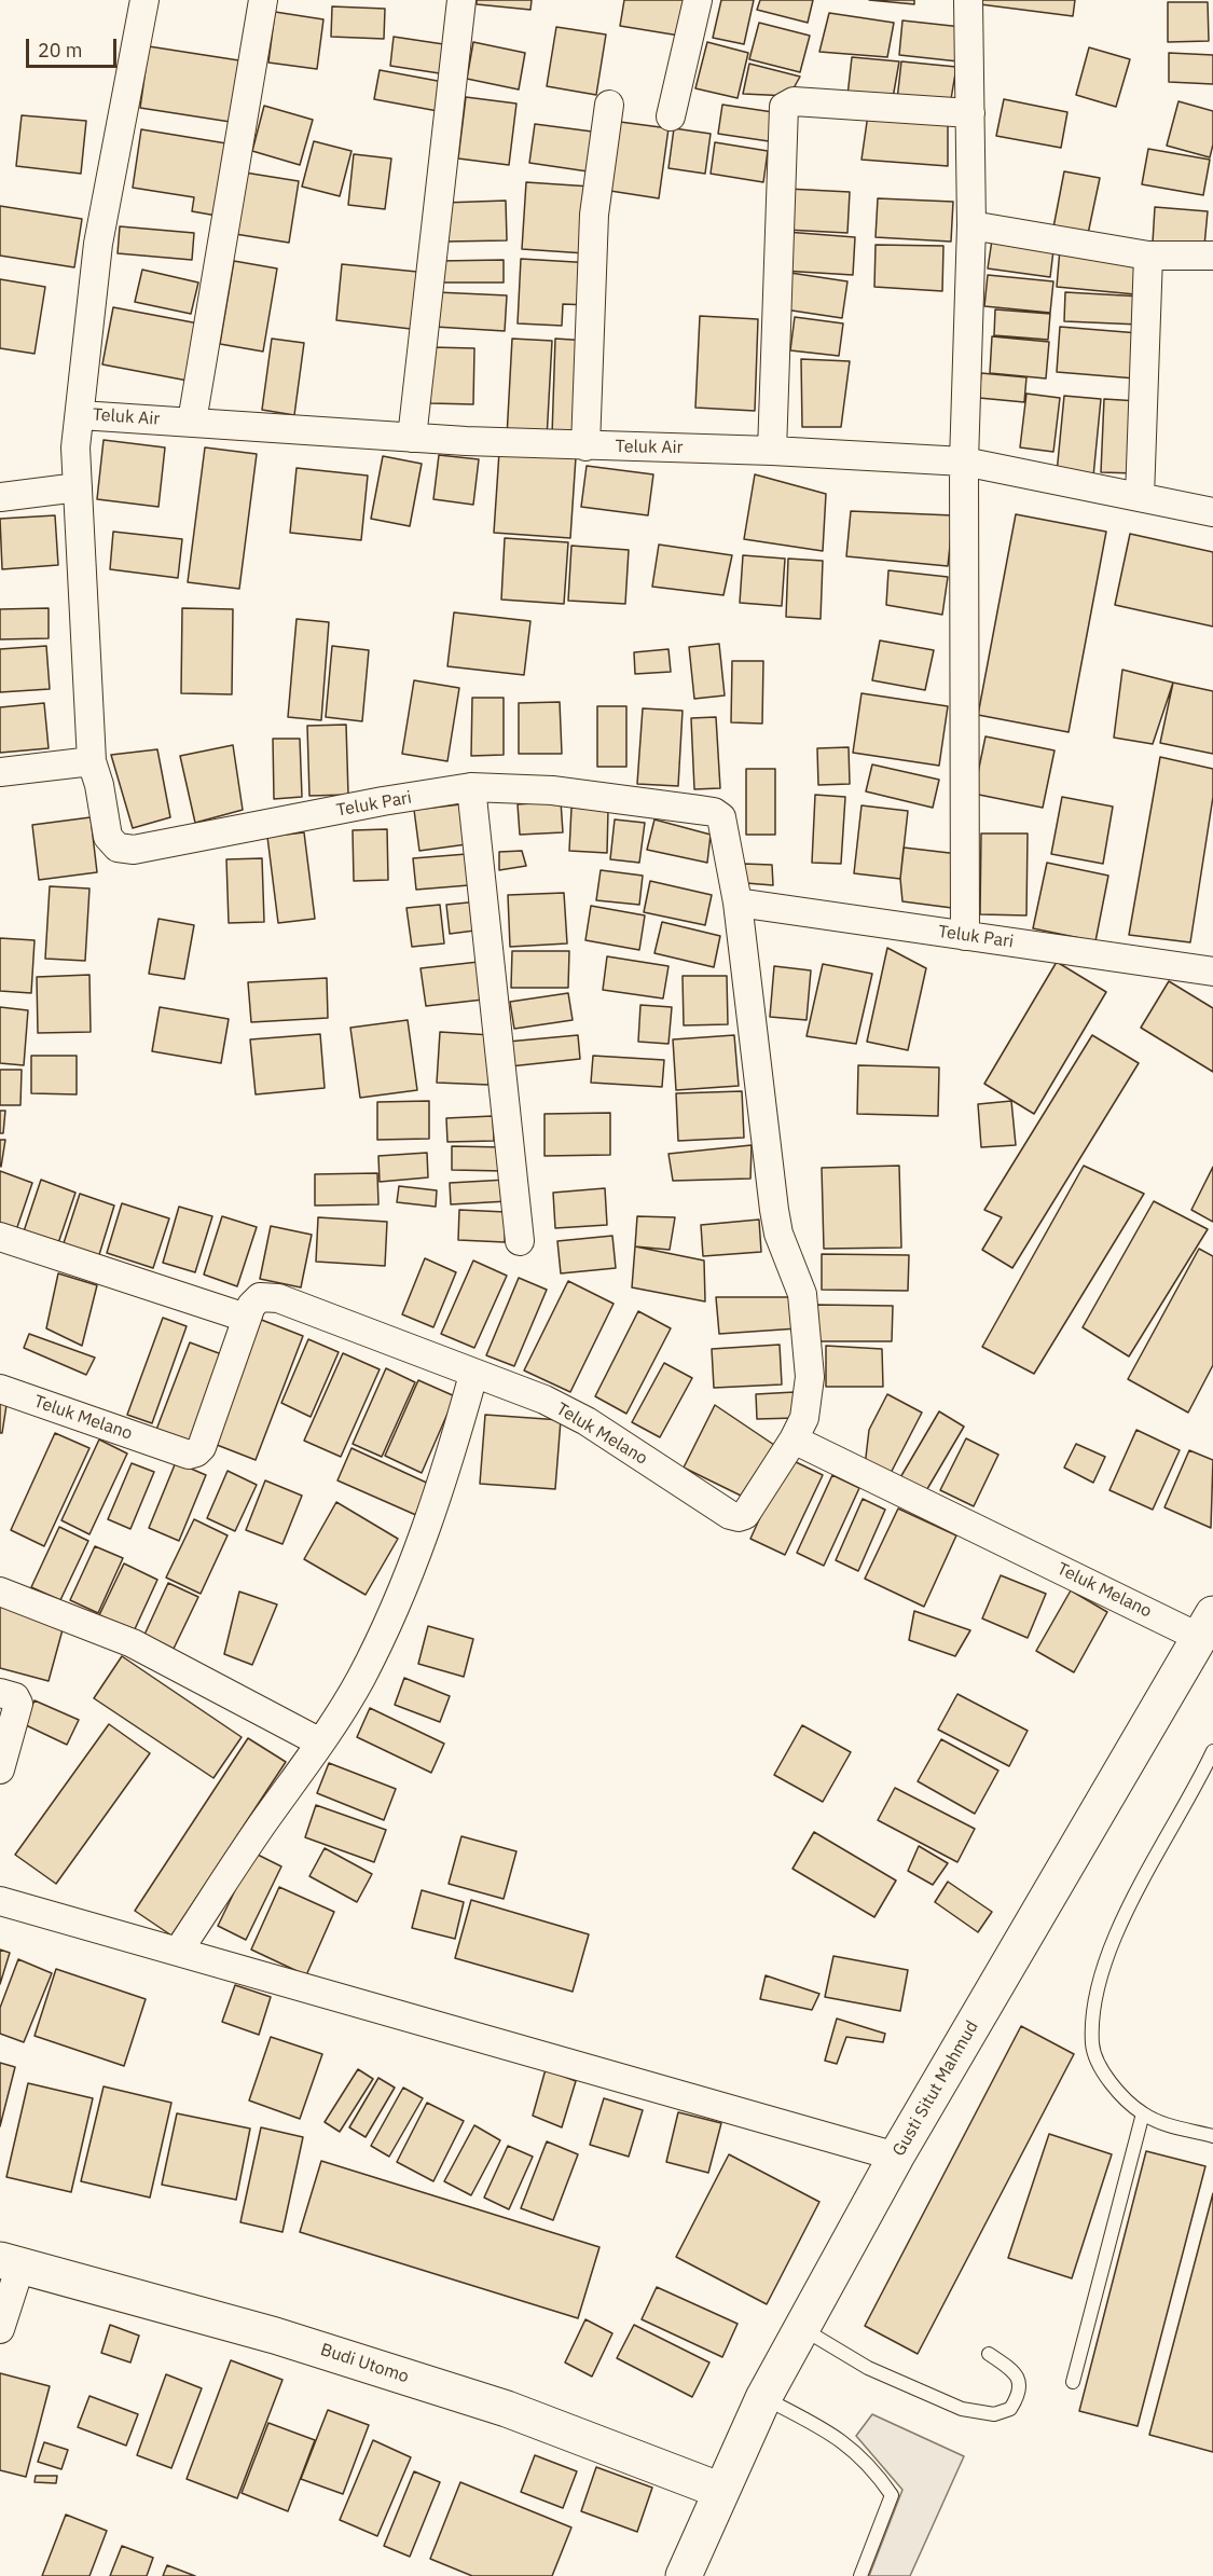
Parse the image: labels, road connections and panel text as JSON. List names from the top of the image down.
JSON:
{
  "streets": {
    "main road": ["Gusti Situt Mahmud", "Budi Utomo"],
    "street": ["Teluk Air", "Teluk Pari", "Teluk Melano"]
  },
  "crossings": [
    ["Teluk Air", "Teluk Pari"],
    ["Teluk Melano", "Gusti Situt Mahmud"],
    ["Gusti Situt Mahmud", "Budi Utomo"]
  ],
  "scale_bar": "20 m"
}
